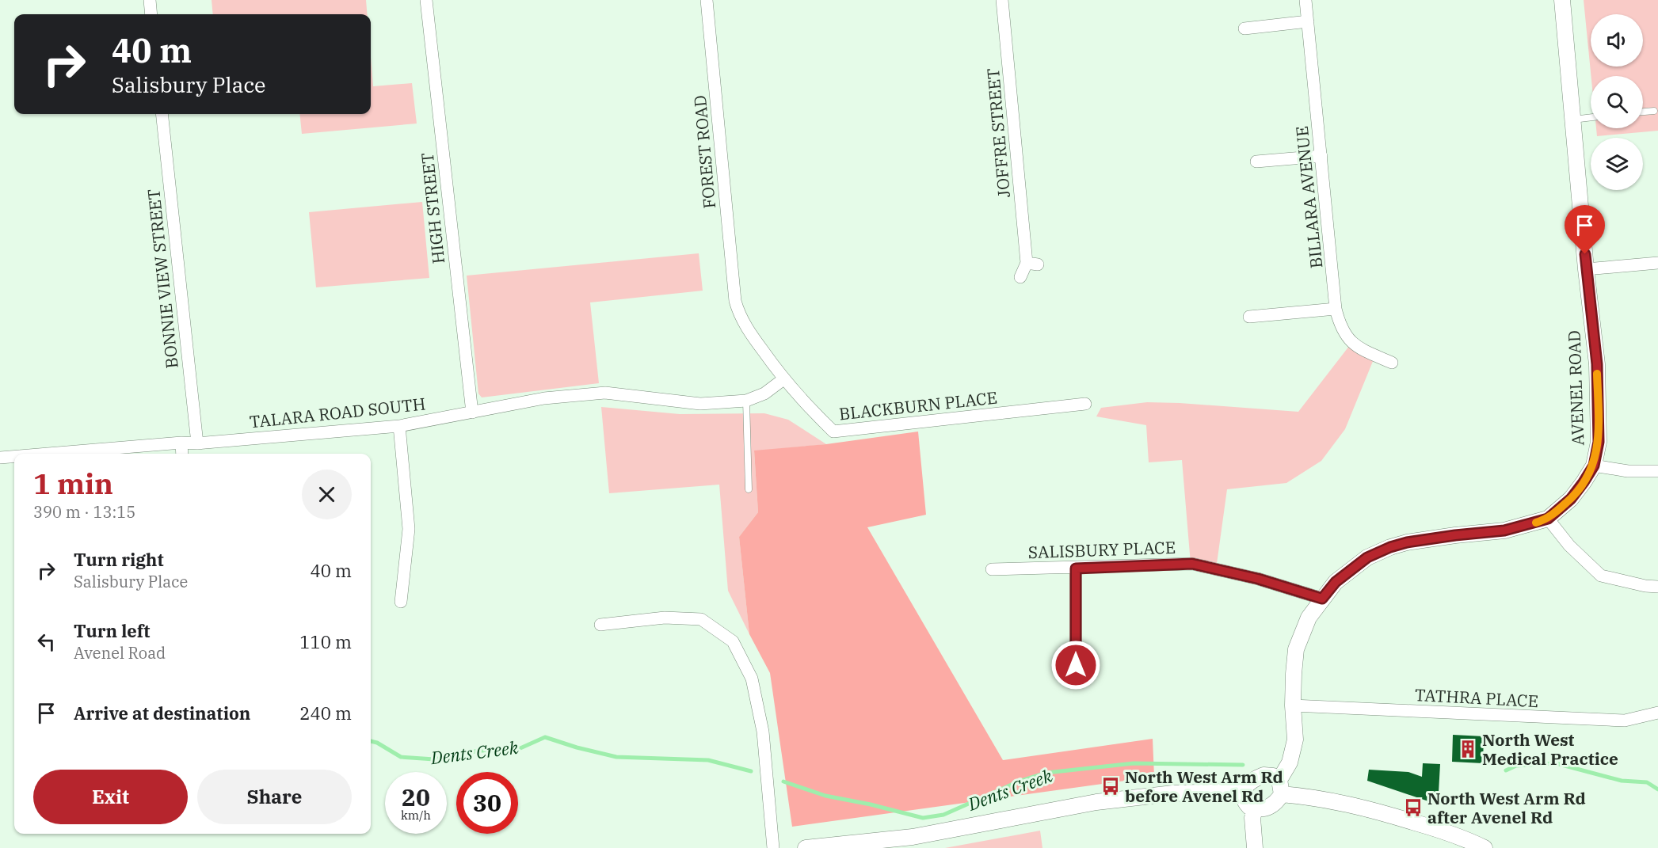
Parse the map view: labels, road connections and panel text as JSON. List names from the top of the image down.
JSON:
{
  "streets": {
    "street": [
      "JOFFRE STREET",
      "FOREST ROAD",
      "BILLARA AVENUE",
      "HIGH STREET",
      "BONNIE VIEW STREET",
      "AVENEL ROAD",
      "BLACKBURN PLACE",
      "TALARA ROAD SOUTH",
      "SALISBURY PLACE",
      "TATHRA PLACE"
    ]
  },
  "crossings": [
    ["FOREST ROAD", "BLACKBURN PLACE"],
    ["HIGH STREET", "TALARA ROAD SOUTH"],
    ["BONNIE VIEW STREET", "TALARA ROAD SOUTH"],
    ["AVENEL ROAD", "SALISBURY PLACE"],
    ["AVENEL ROAD", "TATHRA PLACE"],
    ["BLACKBURN PLACE", "TALARA ROAD SOUTH"]
  ],
  "water": ["Dents Creek"],
  "places": {
    "building": ["North West Medical Practice"],
    "bus stop": ["North West Arm Rd before Avenel Rd", "North West Arm Rd after Avenel Rd"]
  },
  "page": {
    "turn": ["40 m", "Salisbury Place"],
    "heading": ["1 min", "390 m · 13:15"],
    "list": [
      {
        "name": "Turn right",
        "note": "Salisbury Place",
        "value": "40 m"
      },
      {
        "name": "Turn left",
        "note": "Avenel Road",
        "value": "110 m"
      },
      {
        "name": "Arrive at destination",
        "value": "240 m"
      }
    ],
    "buttons": ["Exit", "Share"],
    "speed": "20 km/h",
    "limit": "30"
  }
}
